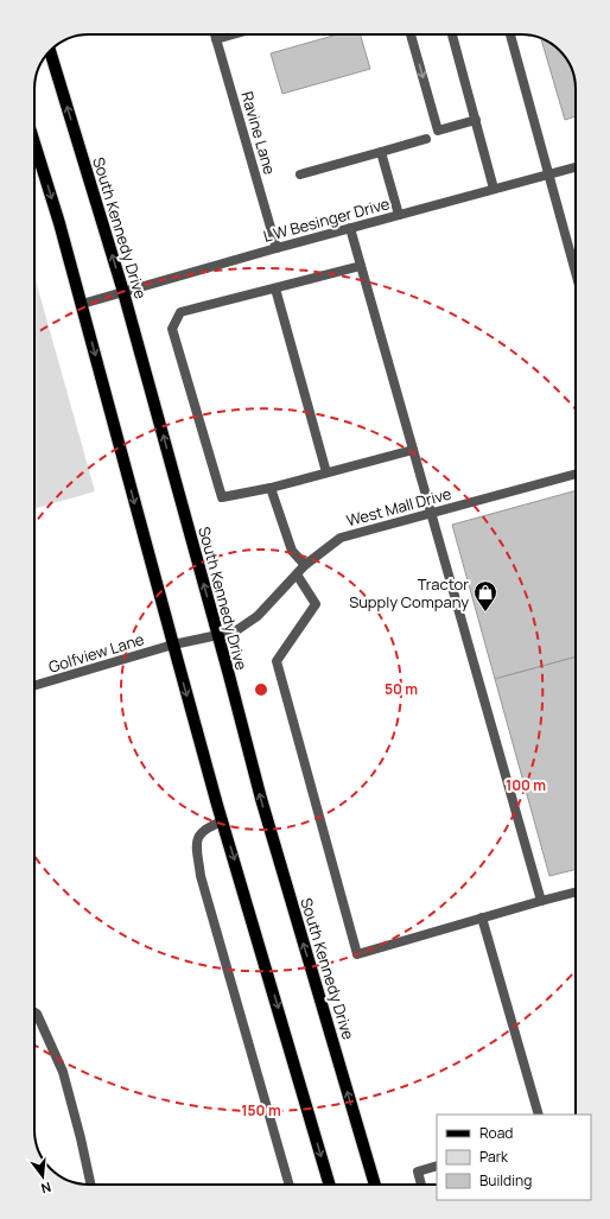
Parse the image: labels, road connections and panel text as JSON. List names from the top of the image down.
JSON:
{
  "streets": {
    "main road": ["South Kennedy Drive"],
    "street": [
      "Ravine Lane",
      "L W Besinger Drive",
      "West Mall Drive",
      "Golfview Lane"
    ]
  },
  "crossings": [
    ["Ravine Lane", "L W Besinger Drive"],
    ["L W Besinger Drive", "South Kennedy Drive"],
    ["South Kennedy Drive", "West Mall Drive"],
    ["West Mall Drive", "Golfview Lane"]
  ],
  "places": {
    "shop": ["Tractor Supply Company"]
  },
  "legend": ["Road", "Park", "Building"],
  "north": "bottom",
  "rings": ["50 m", "100 m", "150 m"]
}
